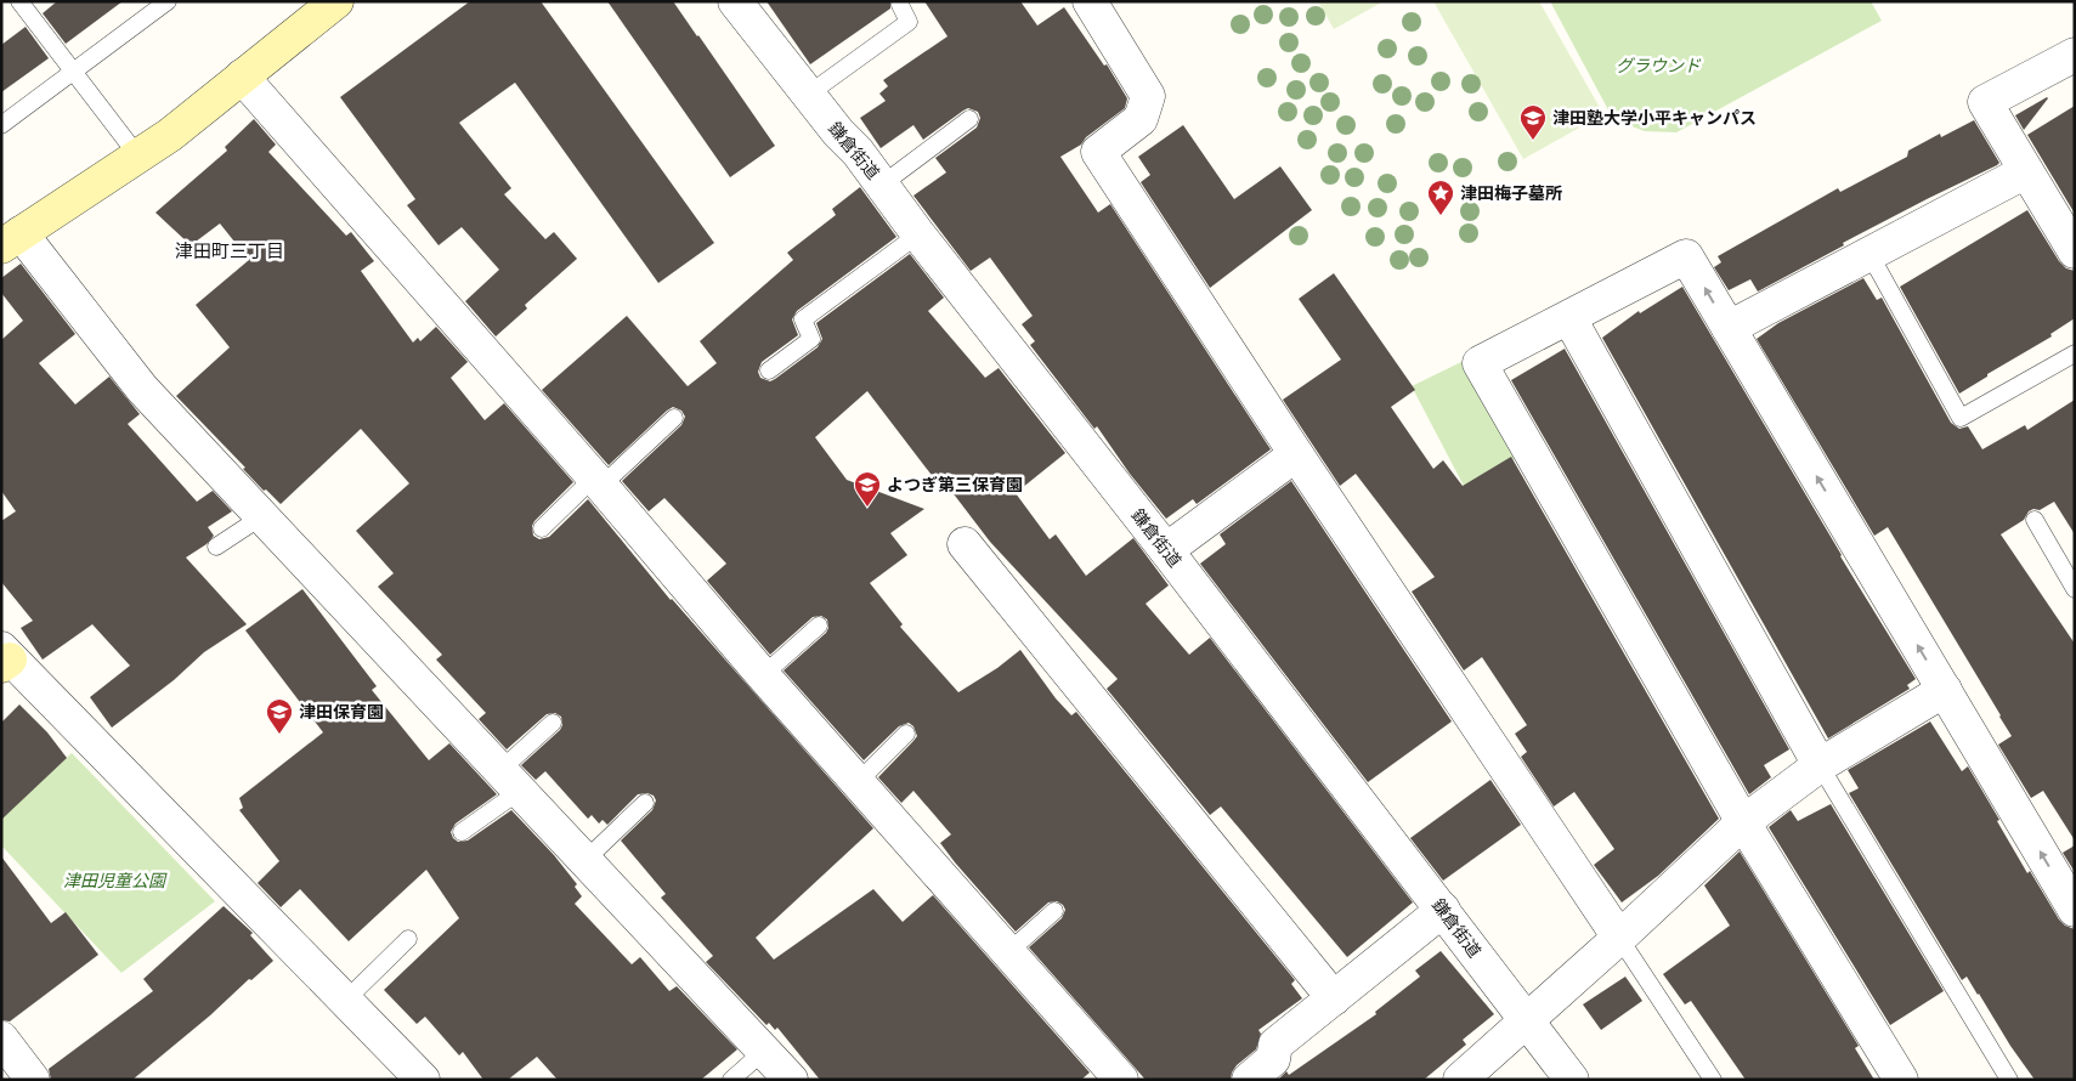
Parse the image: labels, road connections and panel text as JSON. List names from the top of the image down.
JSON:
{
  "streets": {
    "street": ["鎌倉街道"]
  },
  "districts": ["津田町三丁目"],
  "parks": ["グラウンド", "津田児童公園"],
  "places": {
    "school or university": ["津田塾大学小平キャンパス", "よつぎ第三保育園", "津田保育園"],
    "place": ["津田梅子墓所"]
  }
}
